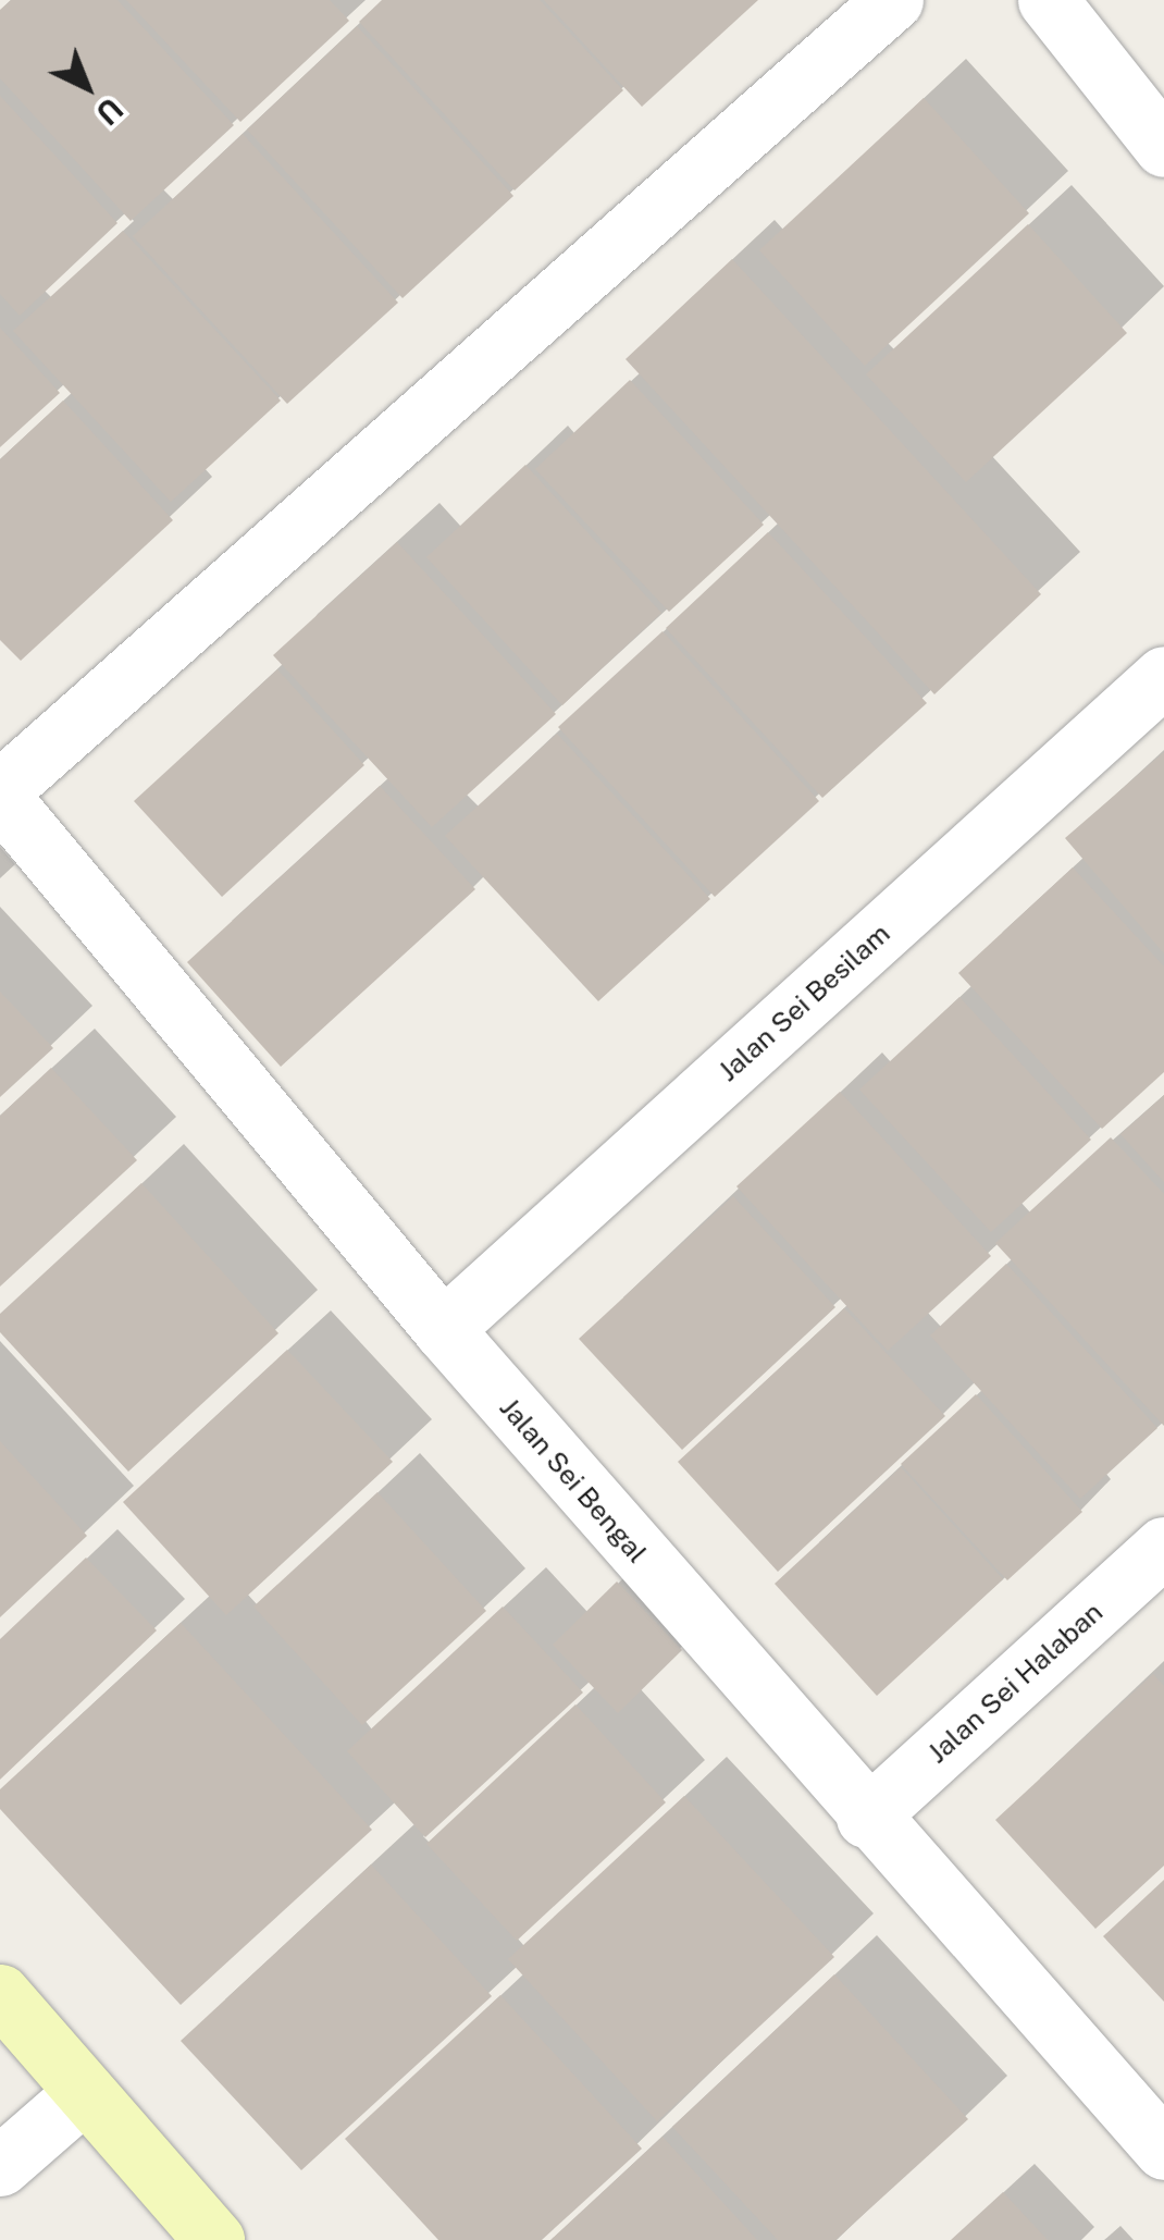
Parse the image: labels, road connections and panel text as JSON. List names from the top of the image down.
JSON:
{
  "streets": {
    "street": ["Jalan Sei Besilam", "Jalan Sei Bengal", "Jalan Sei Halaban"]
  },
  "crossings": [
    ["Jalan Sei Besilam", "Jalan Sei Bengal"],
    ["Jalan Sei Bengal", "Jalan Sei Halaban"]
  ],
  "north": "bottom right"
}
